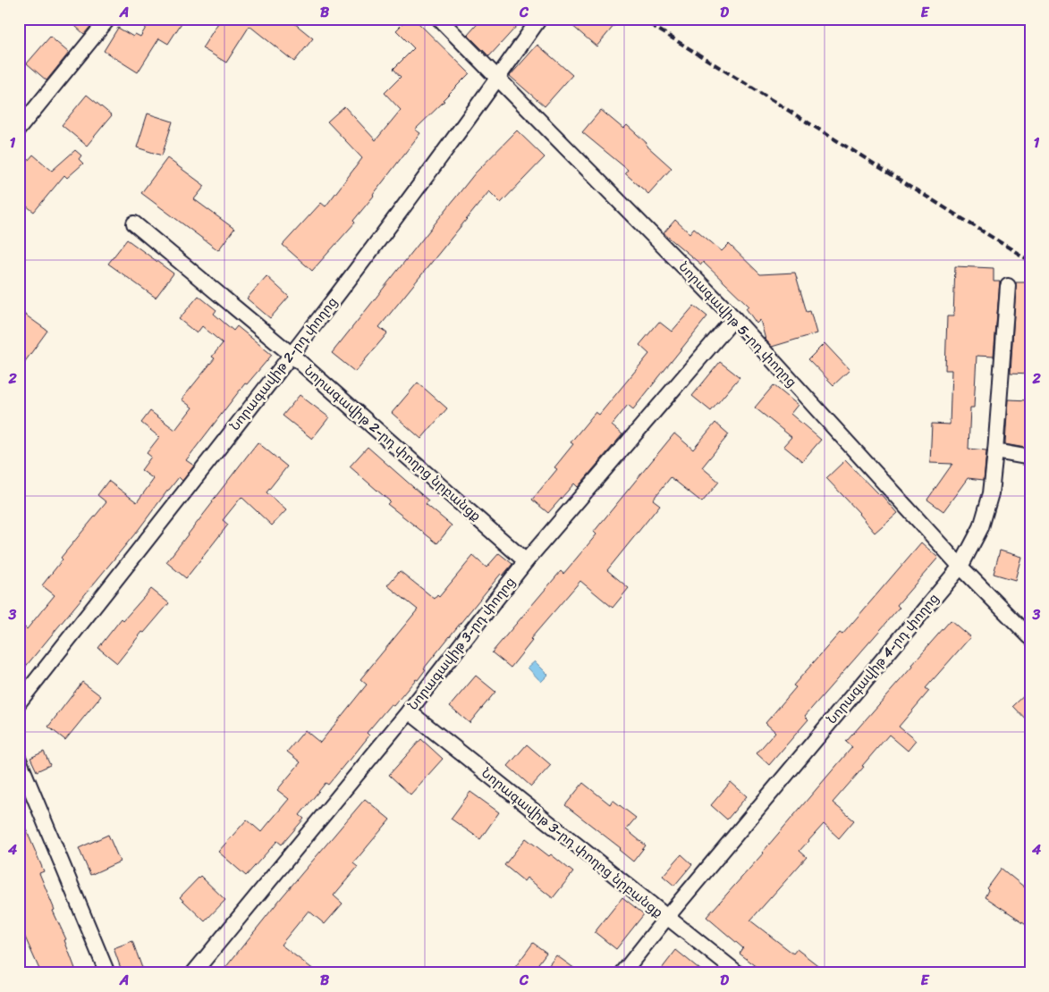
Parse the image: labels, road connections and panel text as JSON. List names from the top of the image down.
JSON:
{
  "streets": {
    "street": [
      "Նորագավիթ 5-րդ փողոց",
      "Նորագավիթ 2-րդ փողոց",
      "Նորագավիթ 2-րդ փողոց նրբանցք",
      "Նորագավիթ 3-րդ փողոց",
      "Նորագավիթ 4-րդ փողոց",
      "Նորագավիթ 3-րդ փողոց նրբանցք"
    ]
  },
  "crossings": [
    ["Նորագավիթ 5-րդ փողոց", "Նորագավիթ 2-րդ փողոց"],
    ["Նորագավիթ 5-րդ փողոց", "Նորագավիթ 3-րդ փողոց"],
    ["Նորագավիթ 5-րդ փողոց", "Նորագավիթ 4-րդ փողոց"],
    ["Նորագավիթ 2-րդ փողոց", "Նորագավիթ 2-րդ փողոց նրբանցք"],
    ["Նորագավիթ 2-րդ փողոց նրբանցք", "Նորագավիթ 3-րդ փողոց"],
    ["Նորագավիթ 3-րդ փողոց", "Նորագավիթ 3-րդ փողոց նրբանցք"],
    ["Նորագավիթ 4-րդ փողոց", "Նորագավիթ 3-րդ փողոց նրբանցք"]
  ],
  "grid": {
    "columns": [
      "A",
      "B",
      "C",
      "D",
      "E"
    ],
    "rows": [
      "1",
      "2",
      "3",
      "4"
    ]
  }
}
